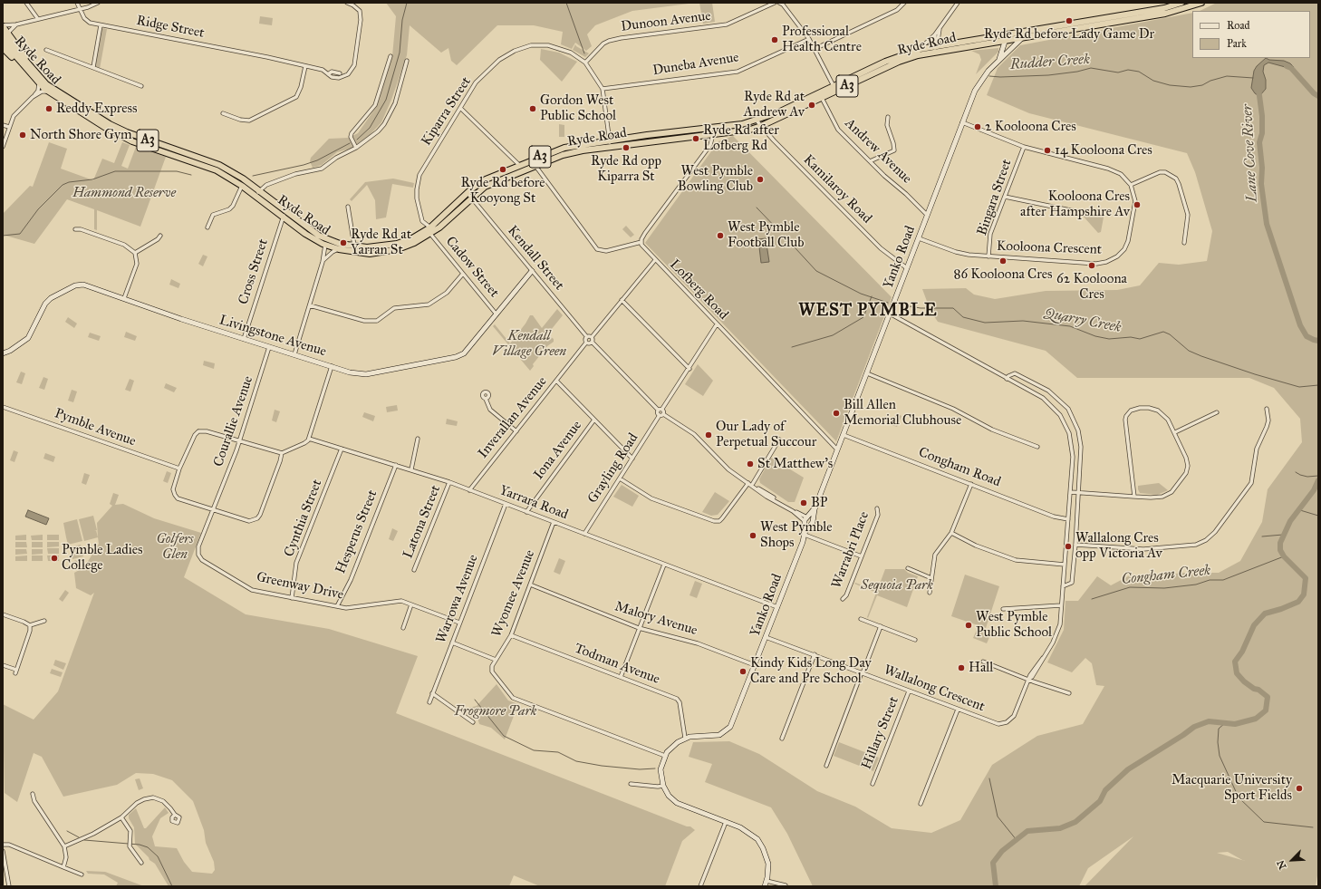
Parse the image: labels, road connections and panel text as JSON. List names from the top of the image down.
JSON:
{
  "streets": {
    "highway": ["Ryde Road", "A3"],
    "main road": ["Yanko Road", "Livingstone Avenue"],
    "street": [
      "Dunoon Avenue",
      "Ridge Street",
      "Duneba Avenue",
      "Kiparra Street",
      "Andrew Avenue",
      "Kamilaroy Road",
      "Bingara Street",
      "Kooloona Crescent",
      "Kendall Street",
      "Cadow Street",
      "Cross Street",
      "Lofberg Road",
      "Inverallan Avenue",
      "Courallie Avenue",
      "Pymble Avenue",
      "Iona Avenue",
      "Congham Road",
      "Grayling Road",
      "Yarrara Road",
      "Cynthia Street",
      "Latona Street",
      "Hesperus Street",
      "Warrabri Place",
      "Greenway Drive",
      "Wyomee Avenue",
      "Warrowa Avenue",
      "Malory Avenue",
      "Todman Avenue",
      "Wallalong Crescent",
      "Hillary Street"
    ]
  },
  "crossings": [
    ["Dunoon Avenue", "Kiparra Street"],
    ["Ryde Road", "Kiparra Street"],
    ["Ryde Road", "Andrew Avenue"],
    ["Ryde Road", "Kamilaroy Road"],
    ["Ryde Road", "Yanko Road"],
    ["Ryde Road", "Kendall Street"],
    ["Ryde Road", "Cadow Street"],
    ["Ryde Road", "Cross Street"],
    ["Duneba Avenue", "Kiparra Street"],
    ["Andrew Avenue", "Yanko Road"],
    ["Kamilaroy Road", "Yanko Road"],
    ["Bingara Street", "Kooloona Crescent"],
    ["Kooloona Crescent", "Yanko Road"],
    ["Yanko Road", "Lofberg Road"],
    ["Yanko Road", "Congham Road"],
    ["Yanko Road", "Yarrara Road"],
    ["Yanko Road", "Malory Avenue"],
    ["Yanko Road", "Todman Avenue"],
    ["Yanko Road", "Wallalong Crescent"],
    ["Kendall Street", "Livingstone Avenue"],
    ["Cadow Street", "Livingstone Avenue"],
    ["Cross Street", "Livingstone Avenue"],
    ["Livingstone Avenue", "Courallie Avenue"],
    ["Inverallan Avenue", "Yarrara Road"],
    ["Courallie Avenue", "Greenway Drive"],
    ["Iona Avenue", "Yarrara Road"],
    ["Congham Road", "Wallalong Crescent"],
    ["Grayling Road", "Yarrara Road"],
    ["Yarrara Road", "Cynthia Street"],
    ["Yarrara Road", "Latona Street"],
    ["Yarrara Road", "Hesperus Street"],
    ["Yarrara Road", "Wyomee Avenue"],
    ["Yarrara Road", "Warrowa Avenue"],
    ["Cynthia Street", "Greenway Drive"],
    ["Hesperus Street", "Greenway Drive"],
    ["Greenway Drive", "Warrowa Avenue"],
    ["Wyomee Avenue", "Malory Avenue"],
    ["Wyomee Avenue", "Todman Avenue"],
    ["Wallalong Crescent", "Hillary Street"]
  ],
  "districts": ["WEST PYMBLE"],
  "water": [
    "Rudder Creek",
    "Lane Cove River",
    "Quarry Creek",
    "Congham Creek"
  ],
  "parks": [
    "Hammond Reserve",
    "Kendall Village Green",
    "Golfers Glen",
    "Sequoia Park",
    "Frogmore Park"
  ],
  "places": [
    "Ryde Rd before Lady Game Dr",
    "Professional Health Centre",
    "Ryde Rd at Andrew Av",
    "Reddy Express",
    "Gordon West Public School",
    "2 Kooloona Cres",
    "North Shore Gym",
    "Ryde Rd after Lofberg Rd",
    "Ryde Rd opp Kiparra St",
    "14 Kooloona Cres",
    "Ryde Rd before Kooyong St",
    "West Pymble Bowling Club",
    "Kooloona Cres after Hampshire Av",
    "West Pymble Football Club",
    "Ryde Rd at Yarran St",
    "86 Kooloona Cres",
    "62 Kooloona Cres",
    "Bill Allen Memorial Clubhouse",
    "Our Lady of Perpetual Succour",
    "St Matthew's",
    "BP",
    "West Pymble Shops",
    "Wallalong Cres opp Victoria Av",
    "Pymble Ladies College",
    "West Pymble Public School",
    "Hall",
    "Kindy Kids Long Day Care and Pre School",
    "Macquarie University Sport Fields"
  ],
  "legend": ["Road", "Park"],
  "north": "bottom left"
}
